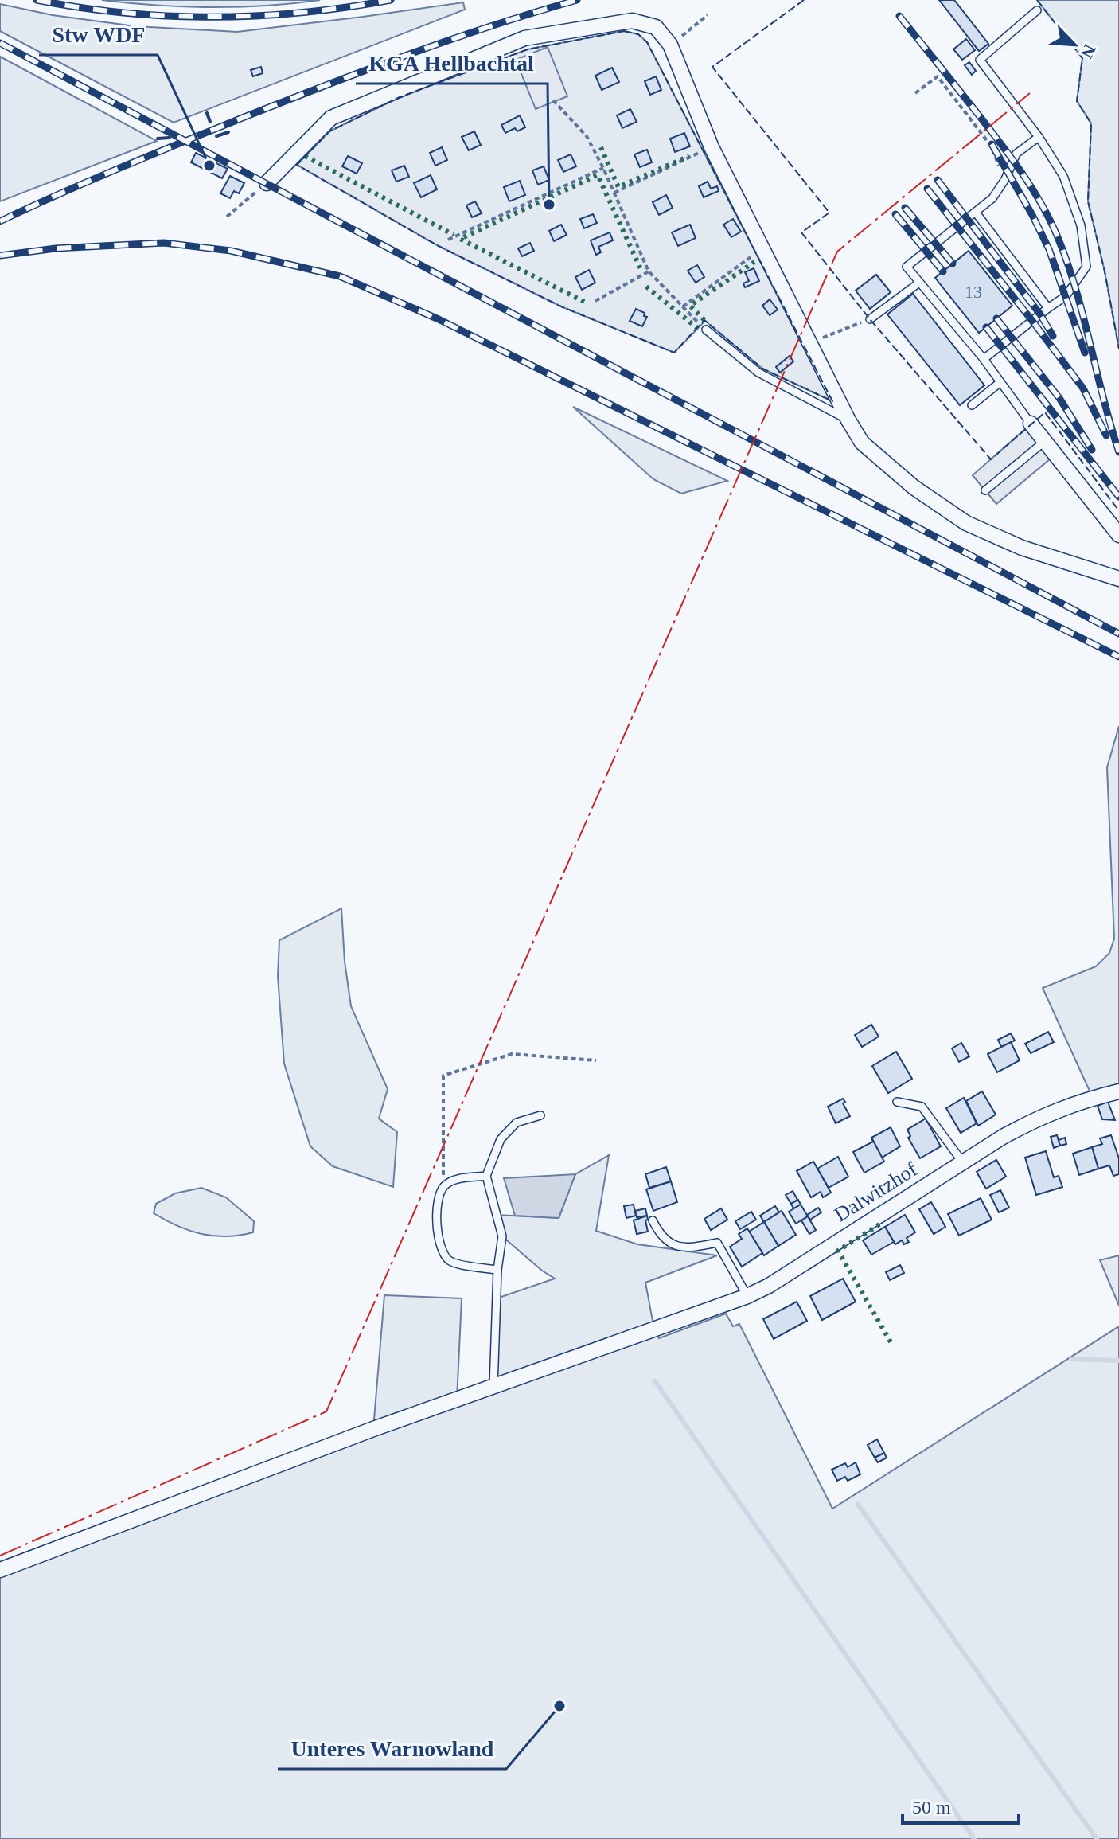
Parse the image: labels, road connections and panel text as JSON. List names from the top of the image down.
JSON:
{
  "streets": {
    "street": ["Dalwitzhof"]
  },
  "places": ["Stw WDF", "KGA Hellbachtal", "Unteres Warnowland"],
  "house_numbers": ["13"],
  "scale_bar": "50 m",
  "north": "bottom right"
}
